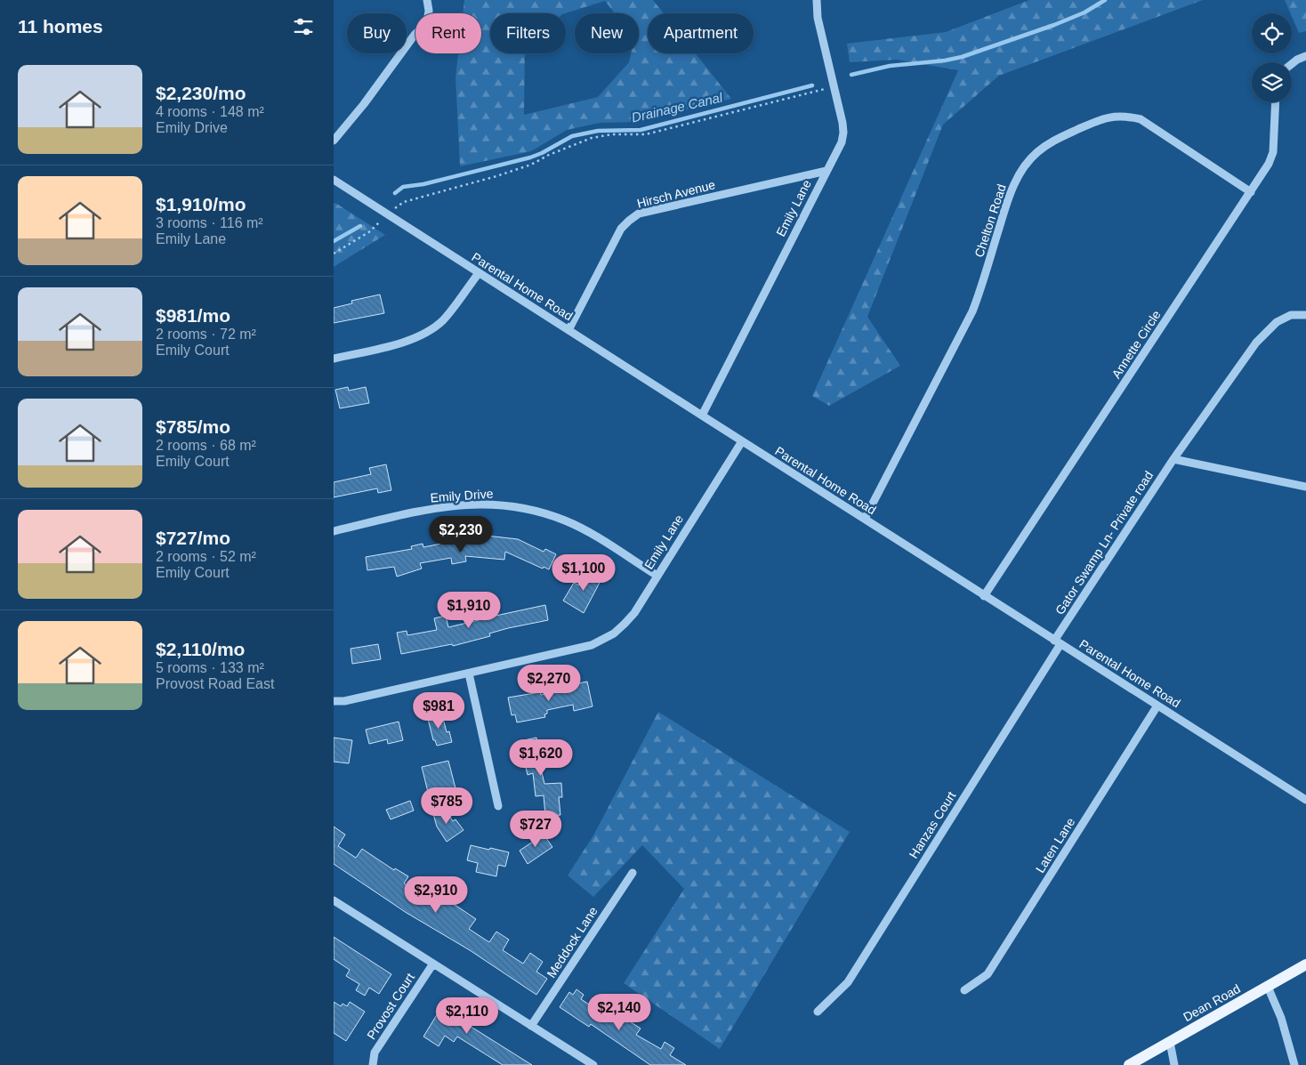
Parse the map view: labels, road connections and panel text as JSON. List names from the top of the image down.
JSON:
{
  "streets": {
    "main road": ["Dean Road"],
    "street": [
      "Hirsch Avenue",
      "Emily Lane",
      "Chelton Road",
      "Parental Home Road",
      "Annette Circle",
      "Emily Drive",
      "Gator Swamp Ln- Private road",
      "Hanzas Court",
      "Laten Lane",
      "Meddock Lane",
      "Provost Court"
    ]
  },
  "crossings": [
    ["Hirsch Avenue", "Emily Lane"],
    ["Hirsch Avenue", "Parental Home Road"],
    ["Emily Lane", "Parental Home Road"],
    ["Emily Lane", "Emily Drive"],
    ["Chelton Road", "Parental Home Road"],
    ["Chelton Road", "Annette Circle"],
    ["Parental Home Road", "Annette Circle"],
    ["Parental Home Road", "Gator Swamp Ln- Private road"],
    ["Parental Home Road", "Hanzas Court"],
    ["Parental Home Road", "Laten Lane"],
    ["Gator Swamp Ln- Private road", "Hanzas Court"]
  ],
  "water": ["Drainage Canal"],
  "page": {
    "heading": "11 homes",
    "chip": [
      "Buy",
      "Rent",
      "Filters",
      "New",
      "Apartment"
    ],
    "list": [
      {
        "name": "$2,230/mo",
        "note": "4 rooms · 148 m² · Emily Drive"
      },
      {
        "name": "$1,910/mo",
        "note": "3 rooms · 116 m² · Emily Lane"
      },
      {
        "name": "$981/mo",
        "note": "2 rooms · 72 m² · Emily Court"
      },
      {
        "name": "$785/mo",
        "note": "2 rooms · 68 m² · Emily Court"
      },
      {
        "name": "$727/mo",
        "note": "2 rooms · 52 m² · Emily Court"
      },
      {
        "name": "$2,110/mo",
        "note": "5 rooms · 133 m² · Provost Road East"
      }
    ],
    "price": [
      "$2,230",
      "$1,100",
      "$1,910",
      "$2,270",
      "$981",
      "$1,620",
      "$785",
      "$727",
      "$2,910",
      "$2,140",
      "$2,110"
    ]
  }
}
